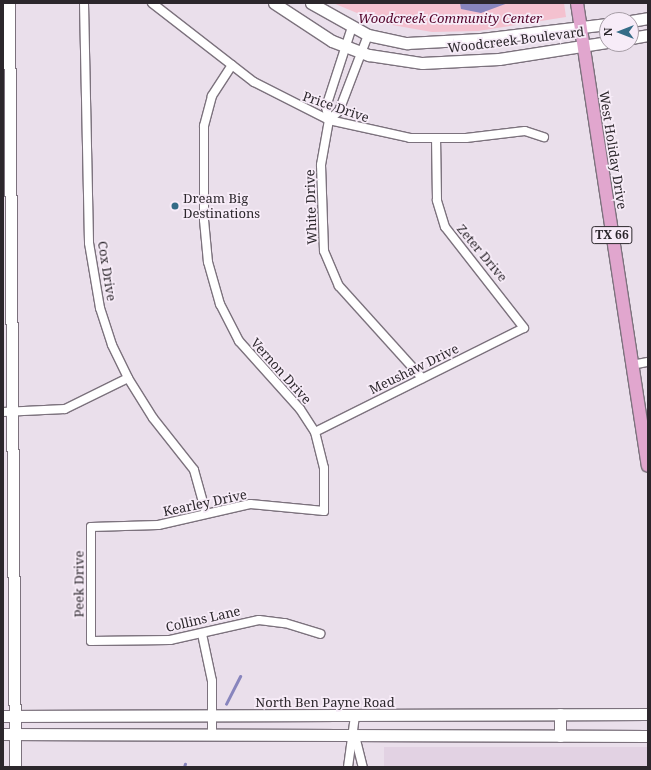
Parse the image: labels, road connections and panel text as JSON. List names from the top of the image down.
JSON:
{
  "streets": {
    "main road": ["West Holiday Drive", "TX 66"],
    "street": [
      "Woodcreek Boulevard",
      "Price Drive",
      "White Drive",
      "Zeter Drive",
      "Cox Drive",
      "Meushaw Drive",
      "Vernon Drive",
      "Kearley Drive",
      "Peek Drive",
      "Collins Lane",
      "North Ben Payne Road"
    ]
  },
  "crossings": [
    ["Woodcreek Boulevard", "West Holiday Drive"],
    ["Woodcreek Boulevard", "White Drive"],
    ["Price Drive", "White Drive"],
    ["Price Drive", "Zeter Drive"],
    ["Price Drive", "Vernon Drive"],
    ["White Drive", "Meushaw Drive"],
    ["Zeter Drive", "Meushaw Drive"],
    ["Cox Drive", "Kearley Drive"],
    ["Meushaw Drive", "Vernon Drive"],
    ["Vernon Drive", "Kearley Drive"],
    ["Kearley Drive", "Peek Drive"],
    ["Peek Drive", "Collins Lane"]
  ],
  "parks": ["Woodcreek Community Center"],
  "places": ["Dream Big Destinations"],
  "north": "left"
}
